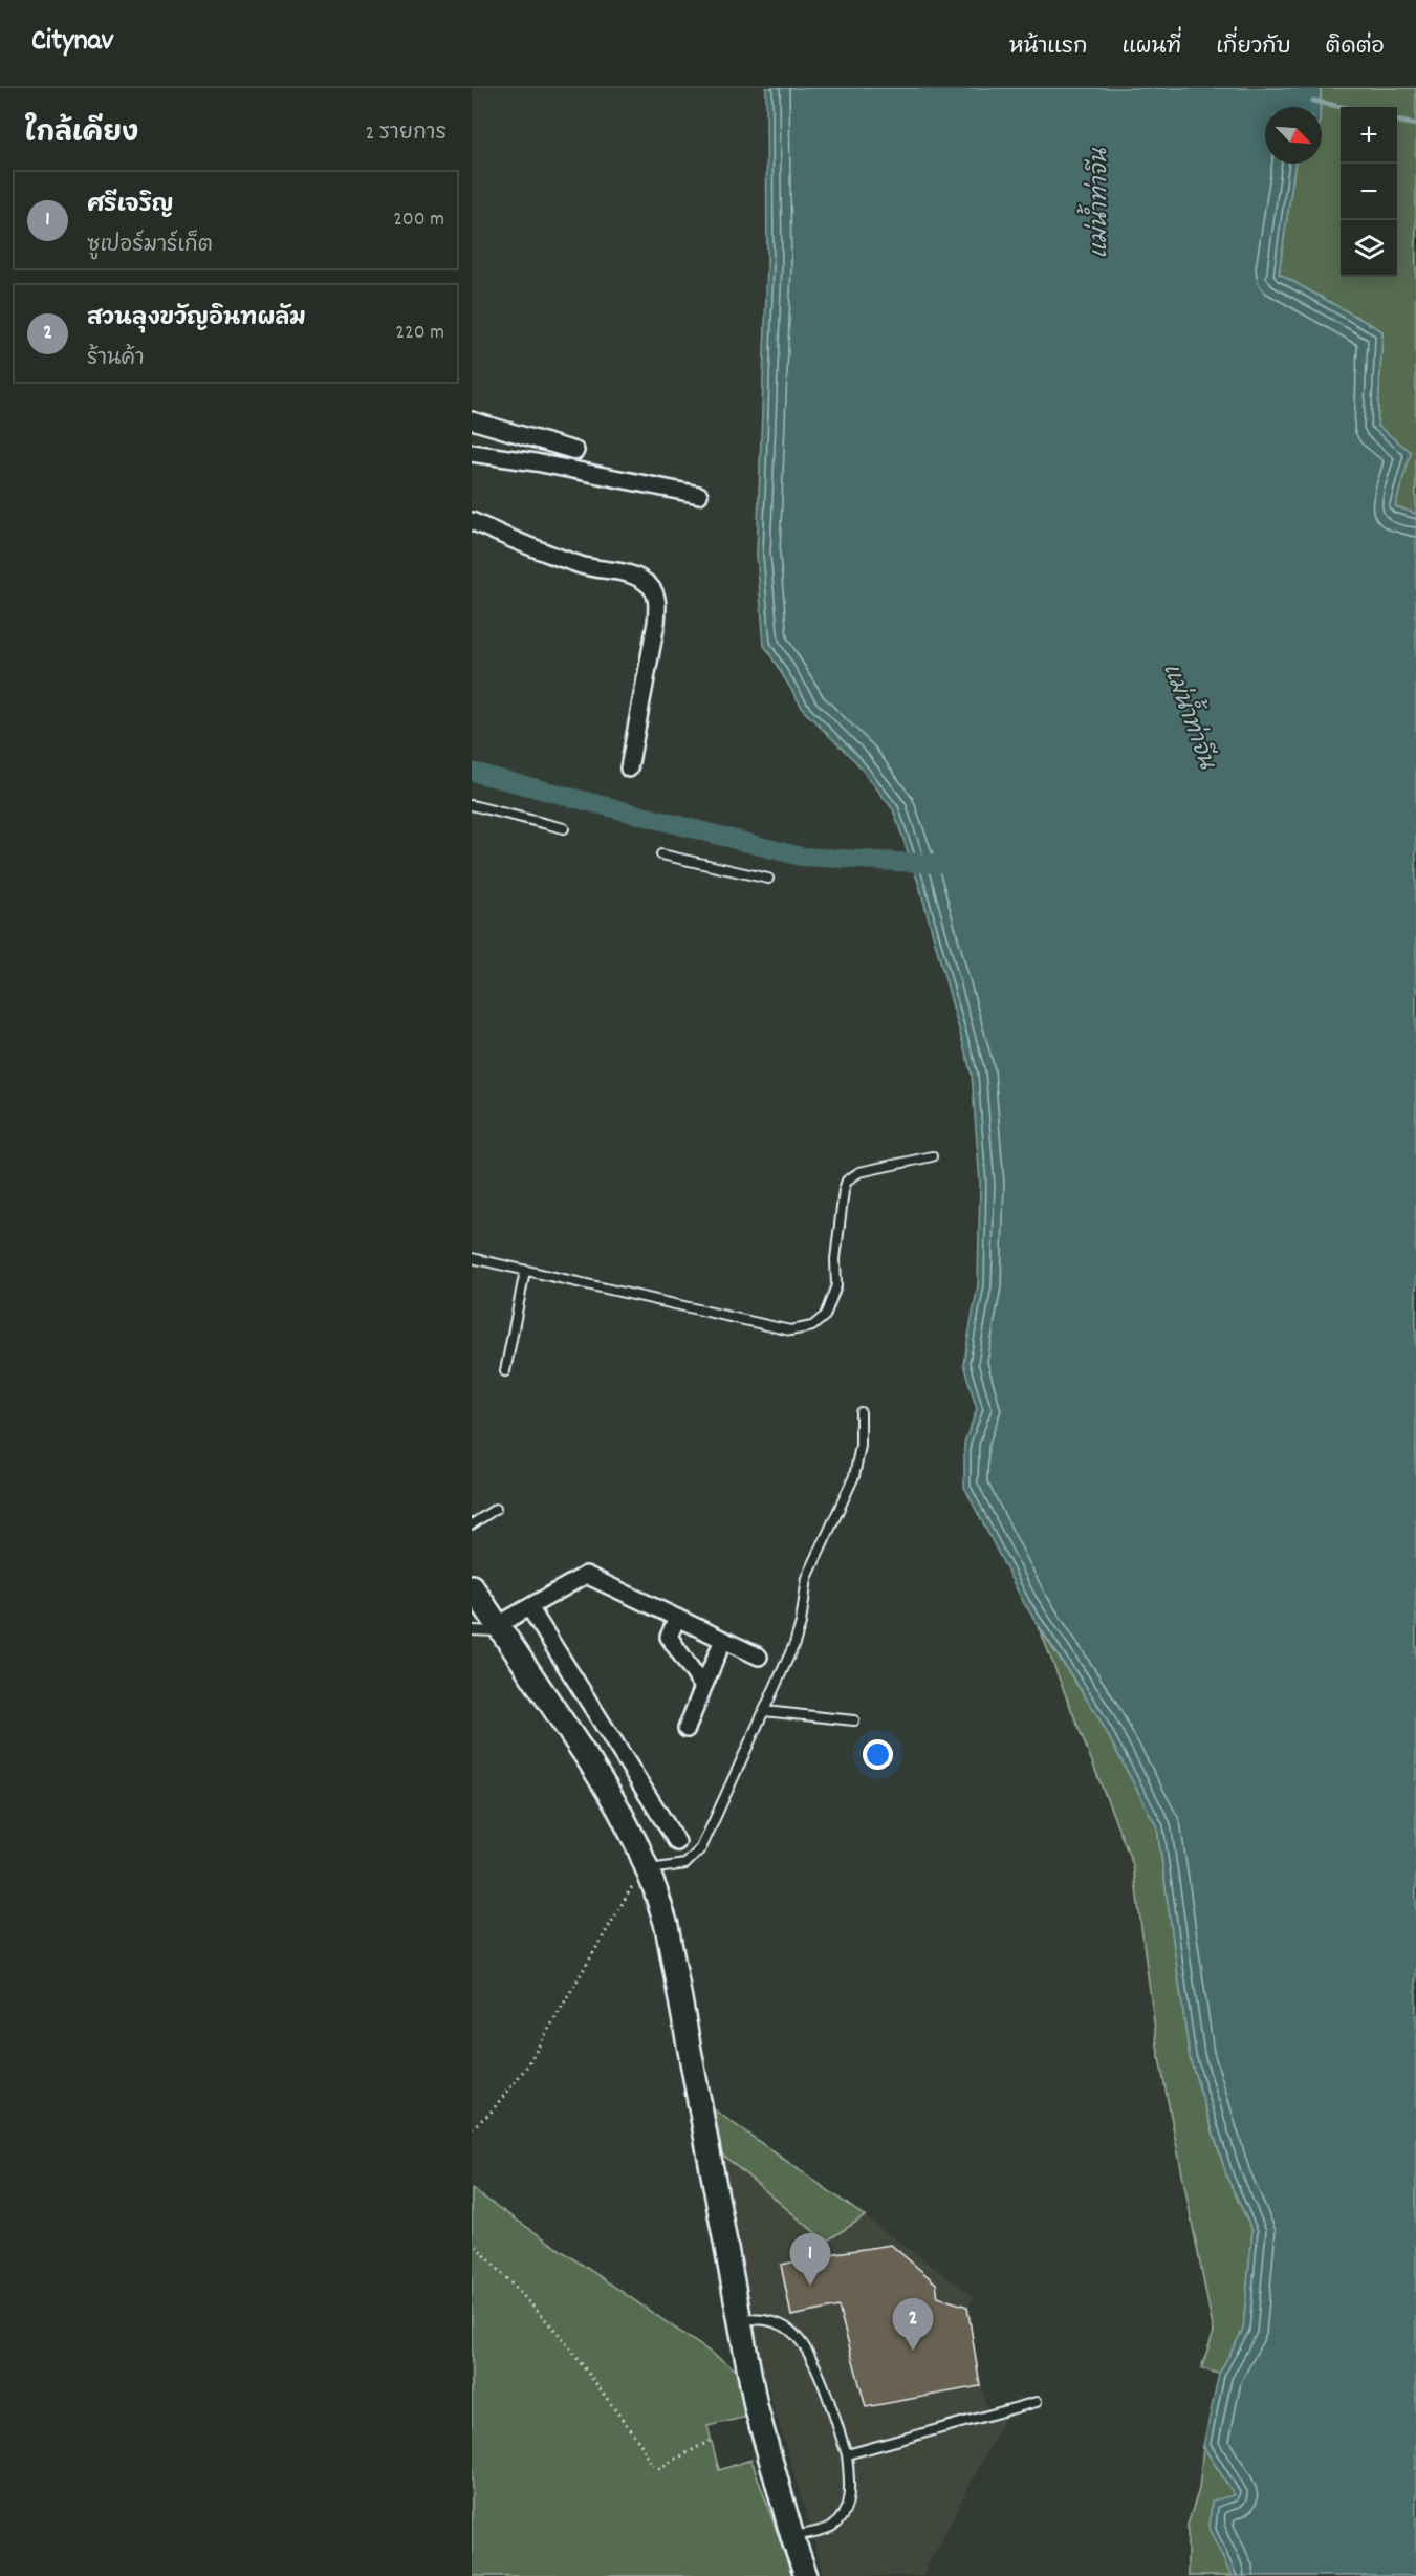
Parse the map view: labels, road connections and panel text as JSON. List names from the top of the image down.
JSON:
{
  "water": ["แม่น้ำท่าจีน"],
  "north": "bottom right",
  "page": {
    "header": "Citynav",
    "nav": [
      "หน้าแรก",
      "แผนที่",
      "เกี่ยวกับ",
      "ติดต่อ"
    ],
    "heading": ["ใกล้เคียง", "2 รายการ"],
    "map_buttons": ["+", "−"],
    "list": [
      {
        "mark": "1",
        "name": "ศรีเจริญ",
        "note": "ซูเปอร์มาร์เก็ต",
        "value": "200 m"
      },
      {
        "mark": "2",
        "name": "สวนลุงขวัญอินทผลัม",
        "note": "ร้านค้า",
        "value": "220 m"
      }
    ],
    "pins": ["1", "2"]
  }
}
